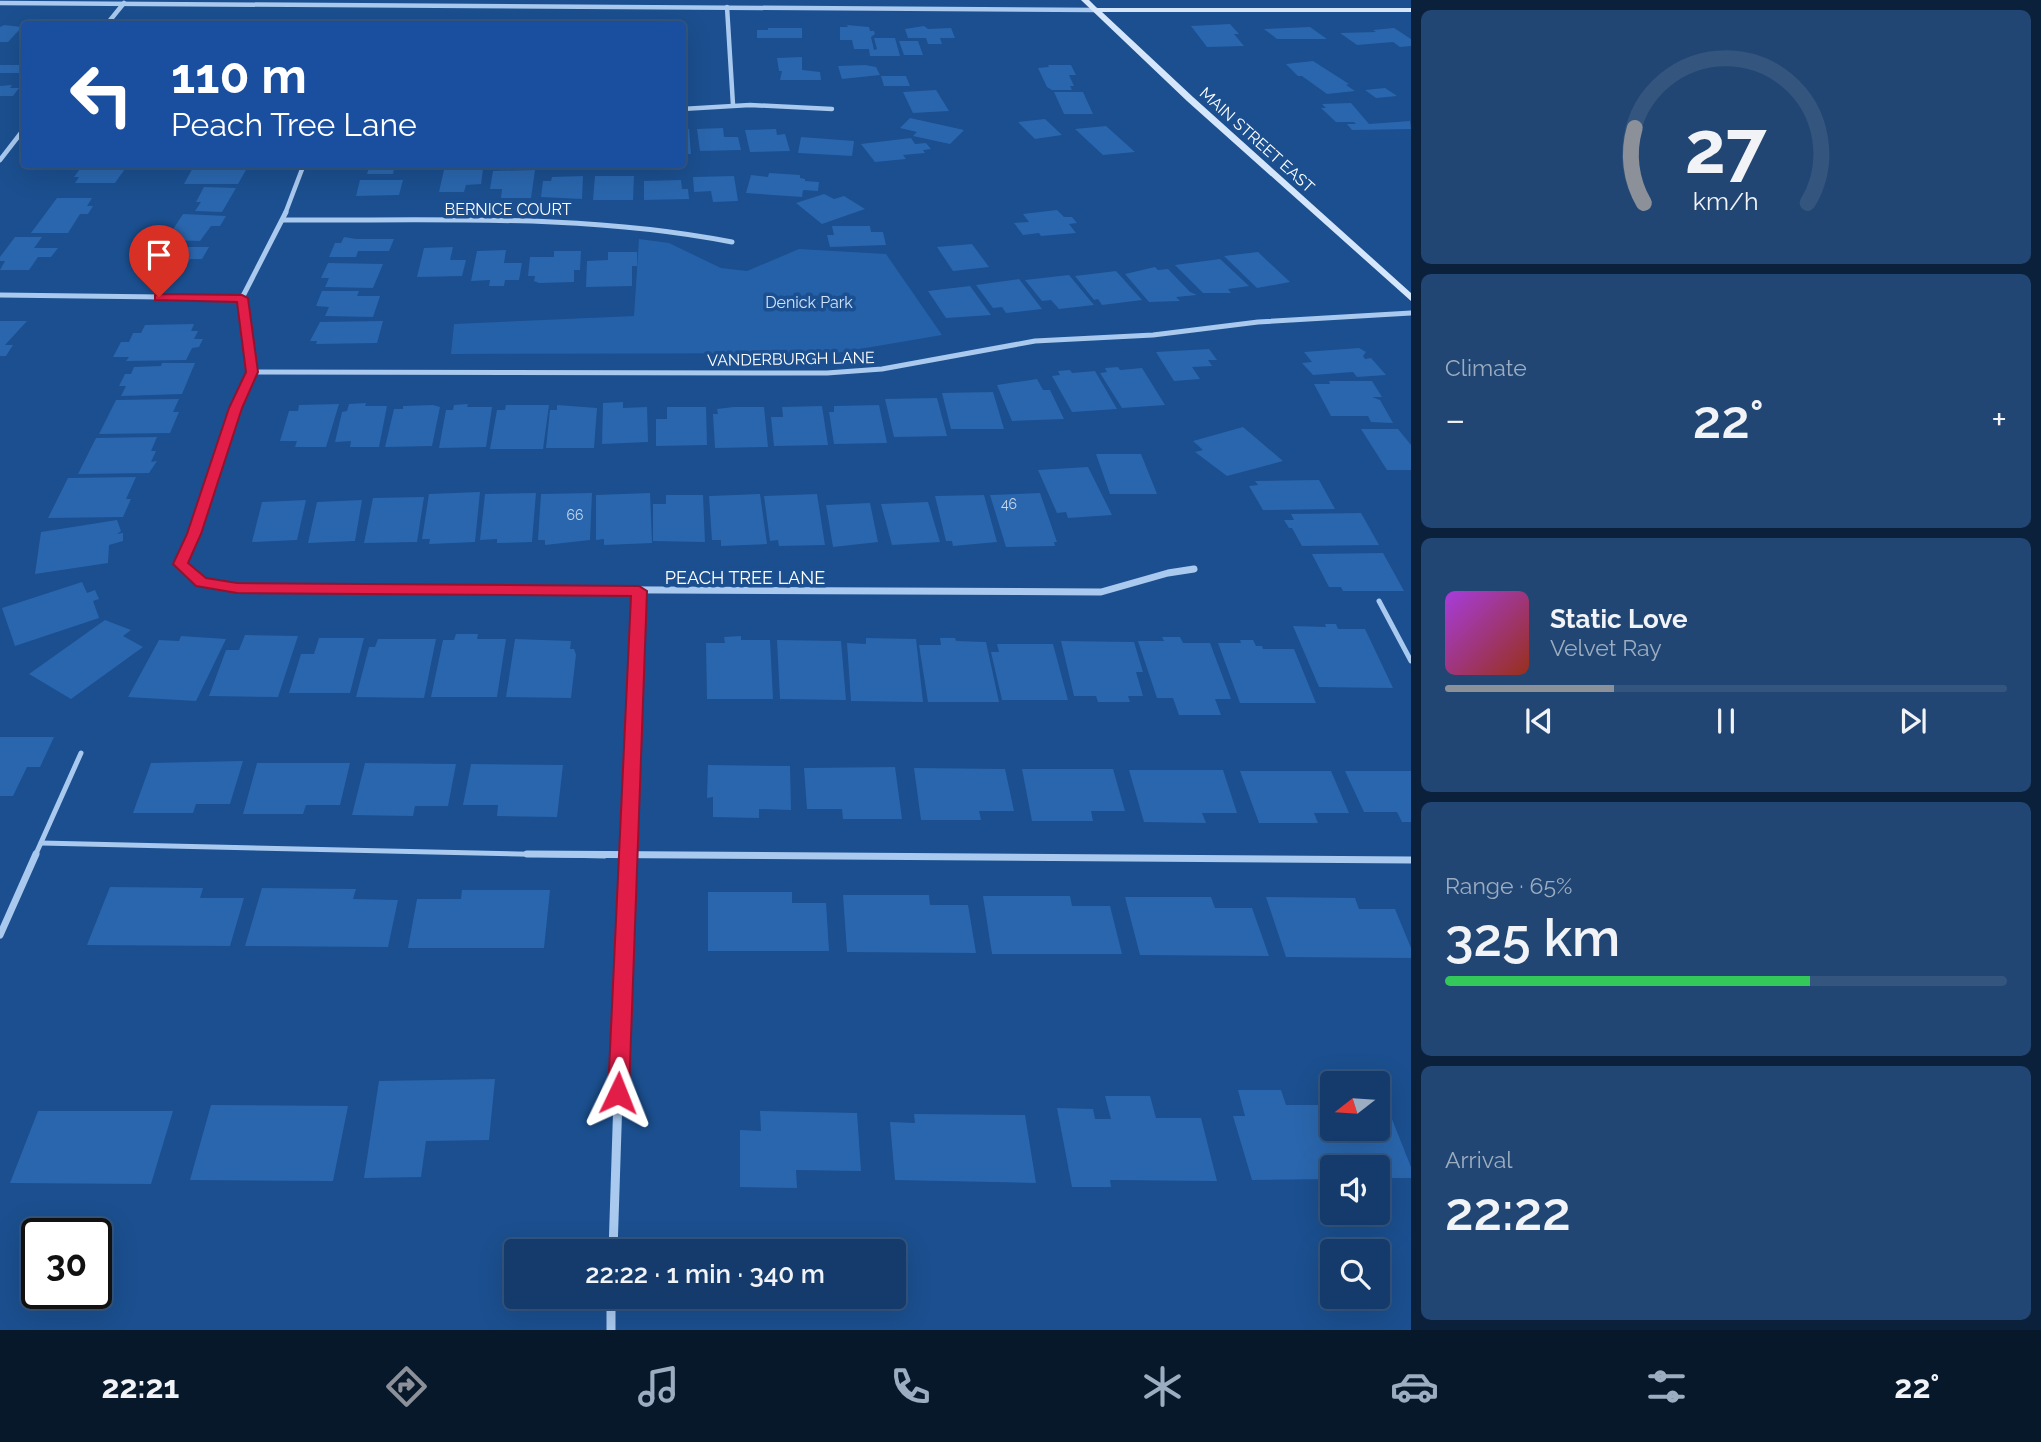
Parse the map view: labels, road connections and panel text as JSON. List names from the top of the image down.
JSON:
{
  "streets": {
    "main road": ["MAIN STREET EAST"],
    "street": ["BERNICE COURT", "VANDERBURGH LANE", "PEACH TREE LANE"]
  },
  "crossings": [
    ["VANDERBURGH LANE", "PEACH TREE LANE"]
  ],
  "parks": ["Denick Park"],
  "house_numbers": ["46", "66"],
  "north": "left",
  "page": {
    "turn": ["110 m", "Peach Tree Lane"],
    "tile": [
      "Climate",
      ["Range · 65%", "325 km"],
      ["Arrival", "22:22"]
    ],
    "heat": ["−", "22°", "+"],
    "song": ["Static Love", "Velvet Ray"],
    "limit": "30",
    "trip": "22:22 · 1 min · 340 m",
    "tabs": ["22:21", "22°"],
    "gauge": ["27", "km/h"]
  }
}
